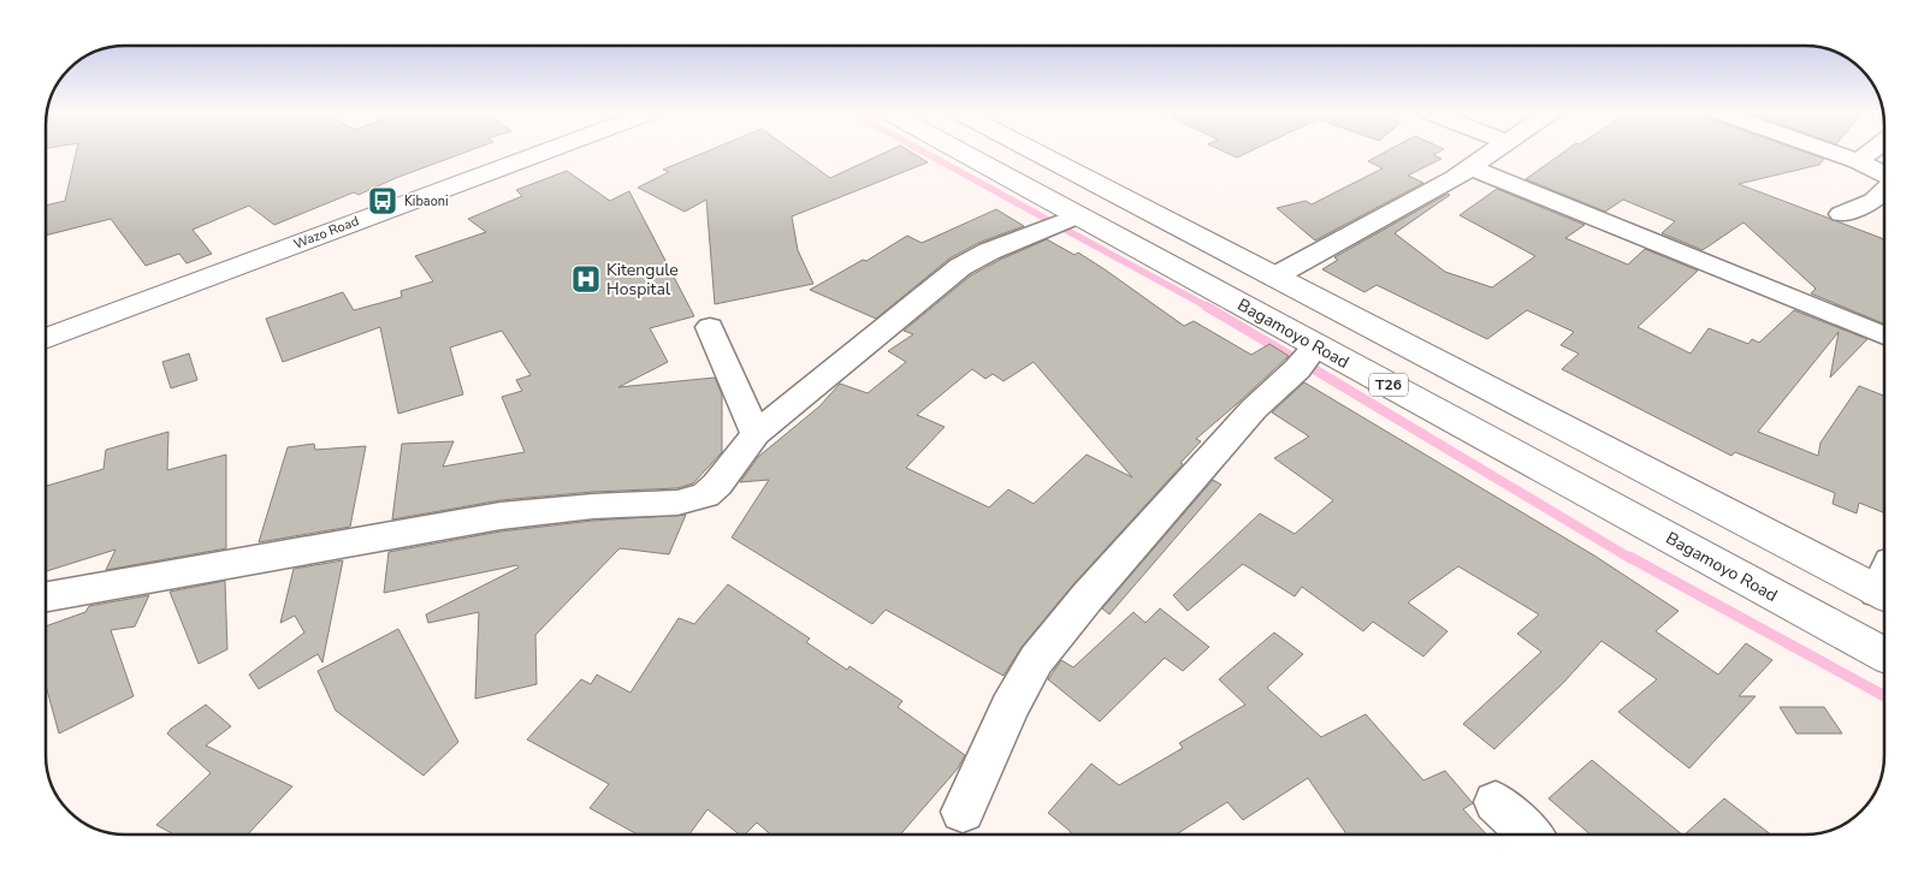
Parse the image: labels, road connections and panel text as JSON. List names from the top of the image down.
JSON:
{
  "streets": {
    "main road": ["Wazo Road", "Bagamoyo Road", "T26"]
  },
  "places": {
    "bus stop": ["Kibaoni"],
    "hospital": ["Kitengule Hospital"]
  }
}
